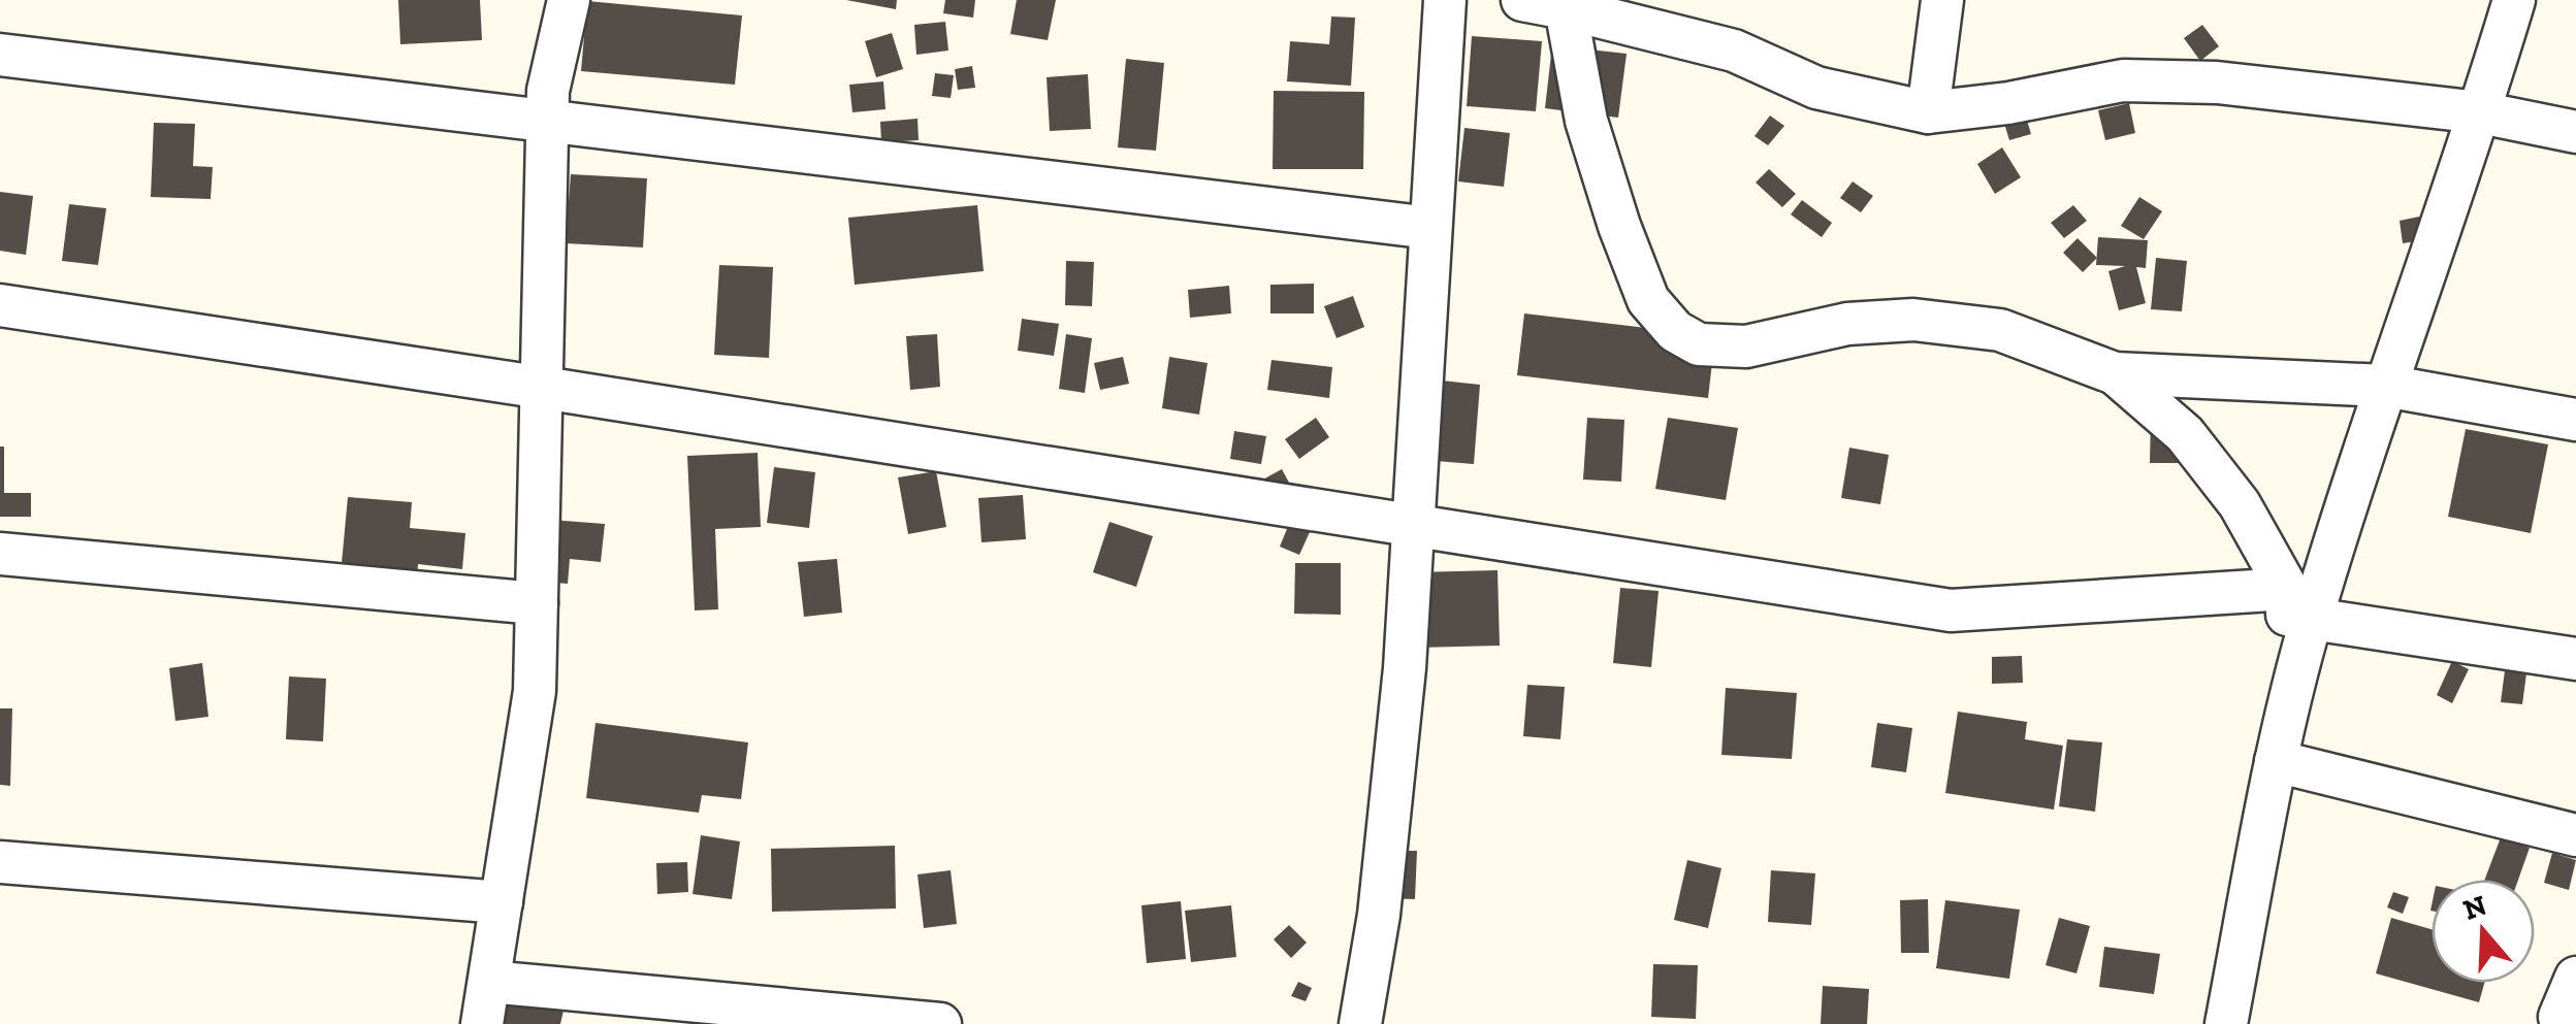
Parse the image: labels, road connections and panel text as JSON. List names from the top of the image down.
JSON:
{
  "north": "top"
}
